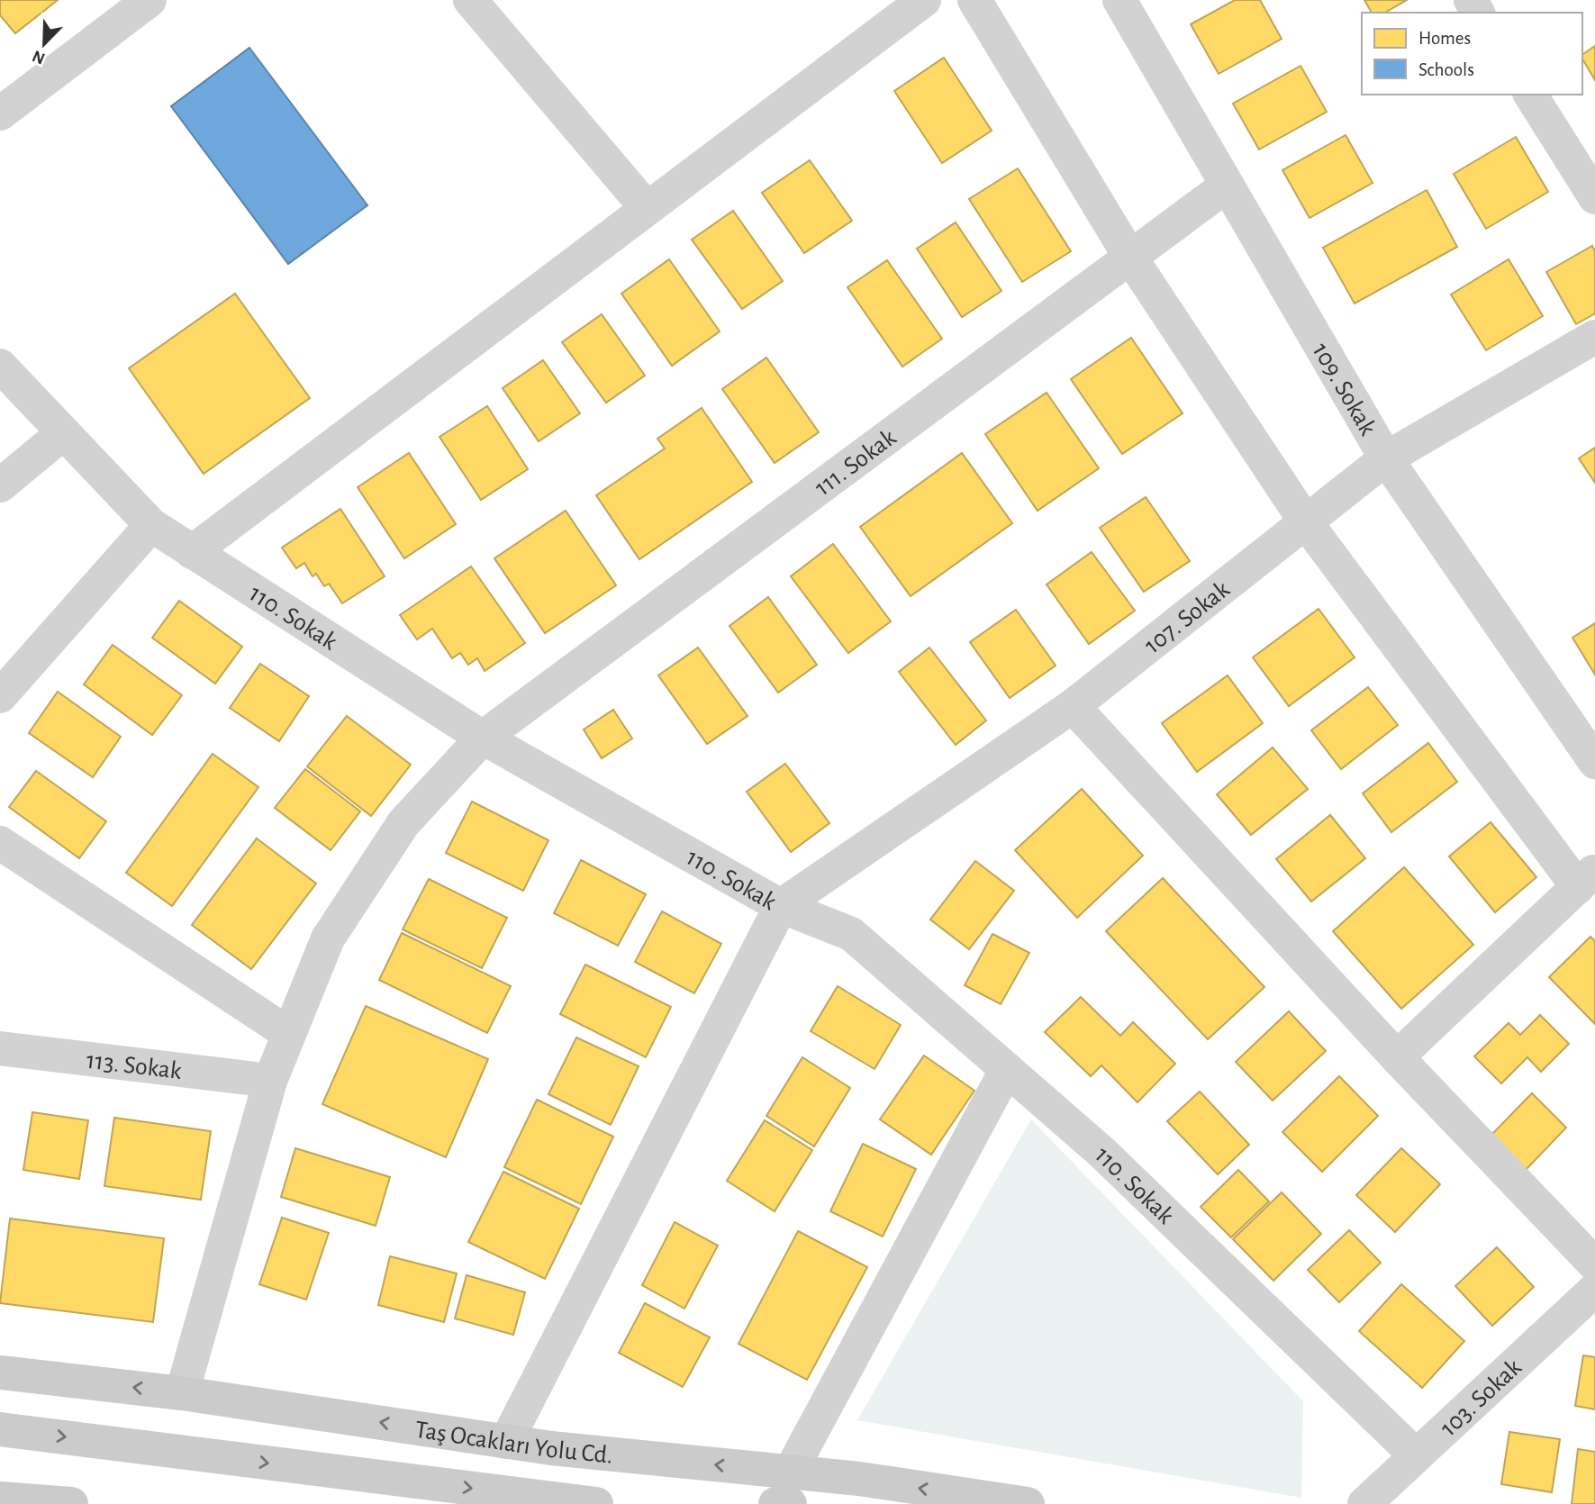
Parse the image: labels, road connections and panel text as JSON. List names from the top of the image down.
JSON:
{
  "streets": {
    "main road": ["Taş Ocakları Yolu Cd."],
    "street": [
      "109. Sokak",
      "111. Sokak",
      "110. Sokak",
      "107. Sokak",
      "113. Sokak",
      "103. Sokak"
    ]
  },
  "crossings": [
    ["109. Sokak", "111. Sokak"],
    ["109. Sokak", "107. Sokak"],
    ["111. Sokak", "110. Sokak"],
    ["111. Sokak", "113. Sokak"],
    ["111. Sokak", "Taş Ocakları Yolu Cd."],
    ["110. Sokak", "107. Sokak"],
    ["110. Sokak", "103. Sokak"]
  ],
  "legend": ["Homes", "Schools"],
  "north": "bottom left"
}
